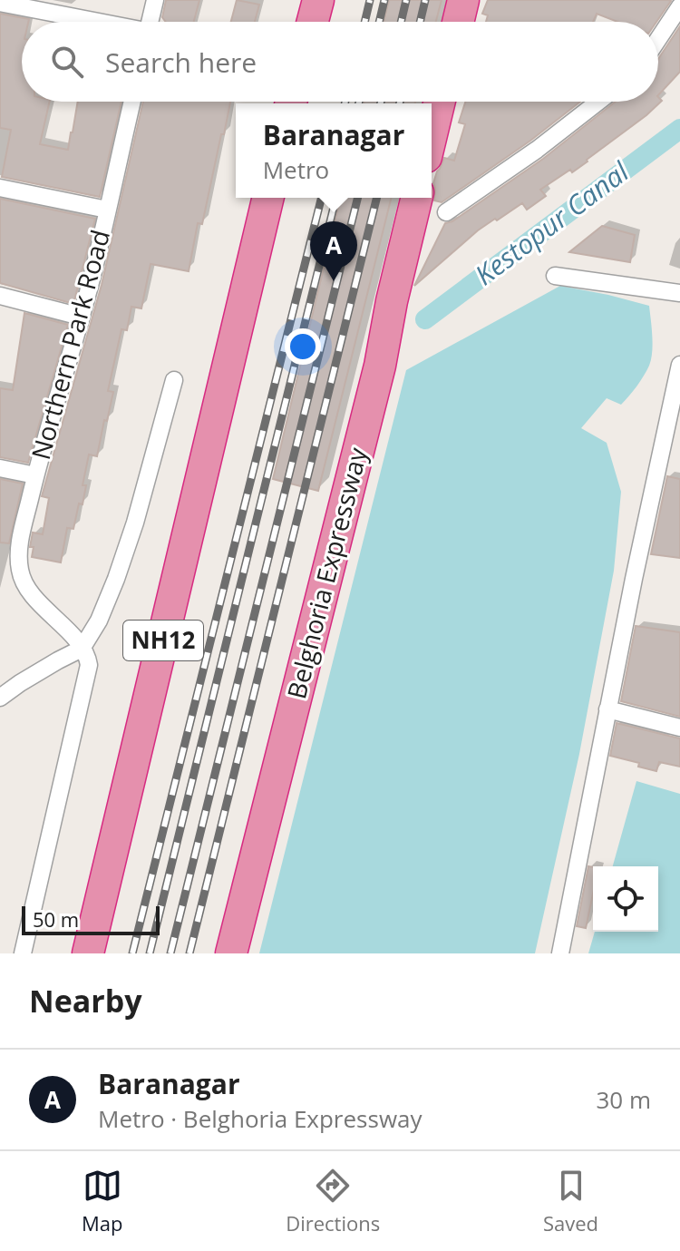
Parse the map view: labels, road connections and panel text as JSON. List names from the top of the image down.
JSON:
{
  "streets": {
    "highway": ["Belghoria Expressway", "NH12"],
    "street": ["Northern Park Road"]
  },
  "water": ["Kestopur Canal"],
  "scale_bar": "50 m",
  "page": {
    "search": "Search here",
    "popup": ["Baranagar", "Metro"],
    "pins": "A",
    "scale": "50 m",
    "heading": "Nearby",
    "list": [
      {
        "mark": "A",
        "name": "Baranagar",
        "note": "Metro · Belghoria Expressway",
        "value": "30 m"
      }
    ],
    "nav": ["Map", "Directions", "Saved"]
  }
}
